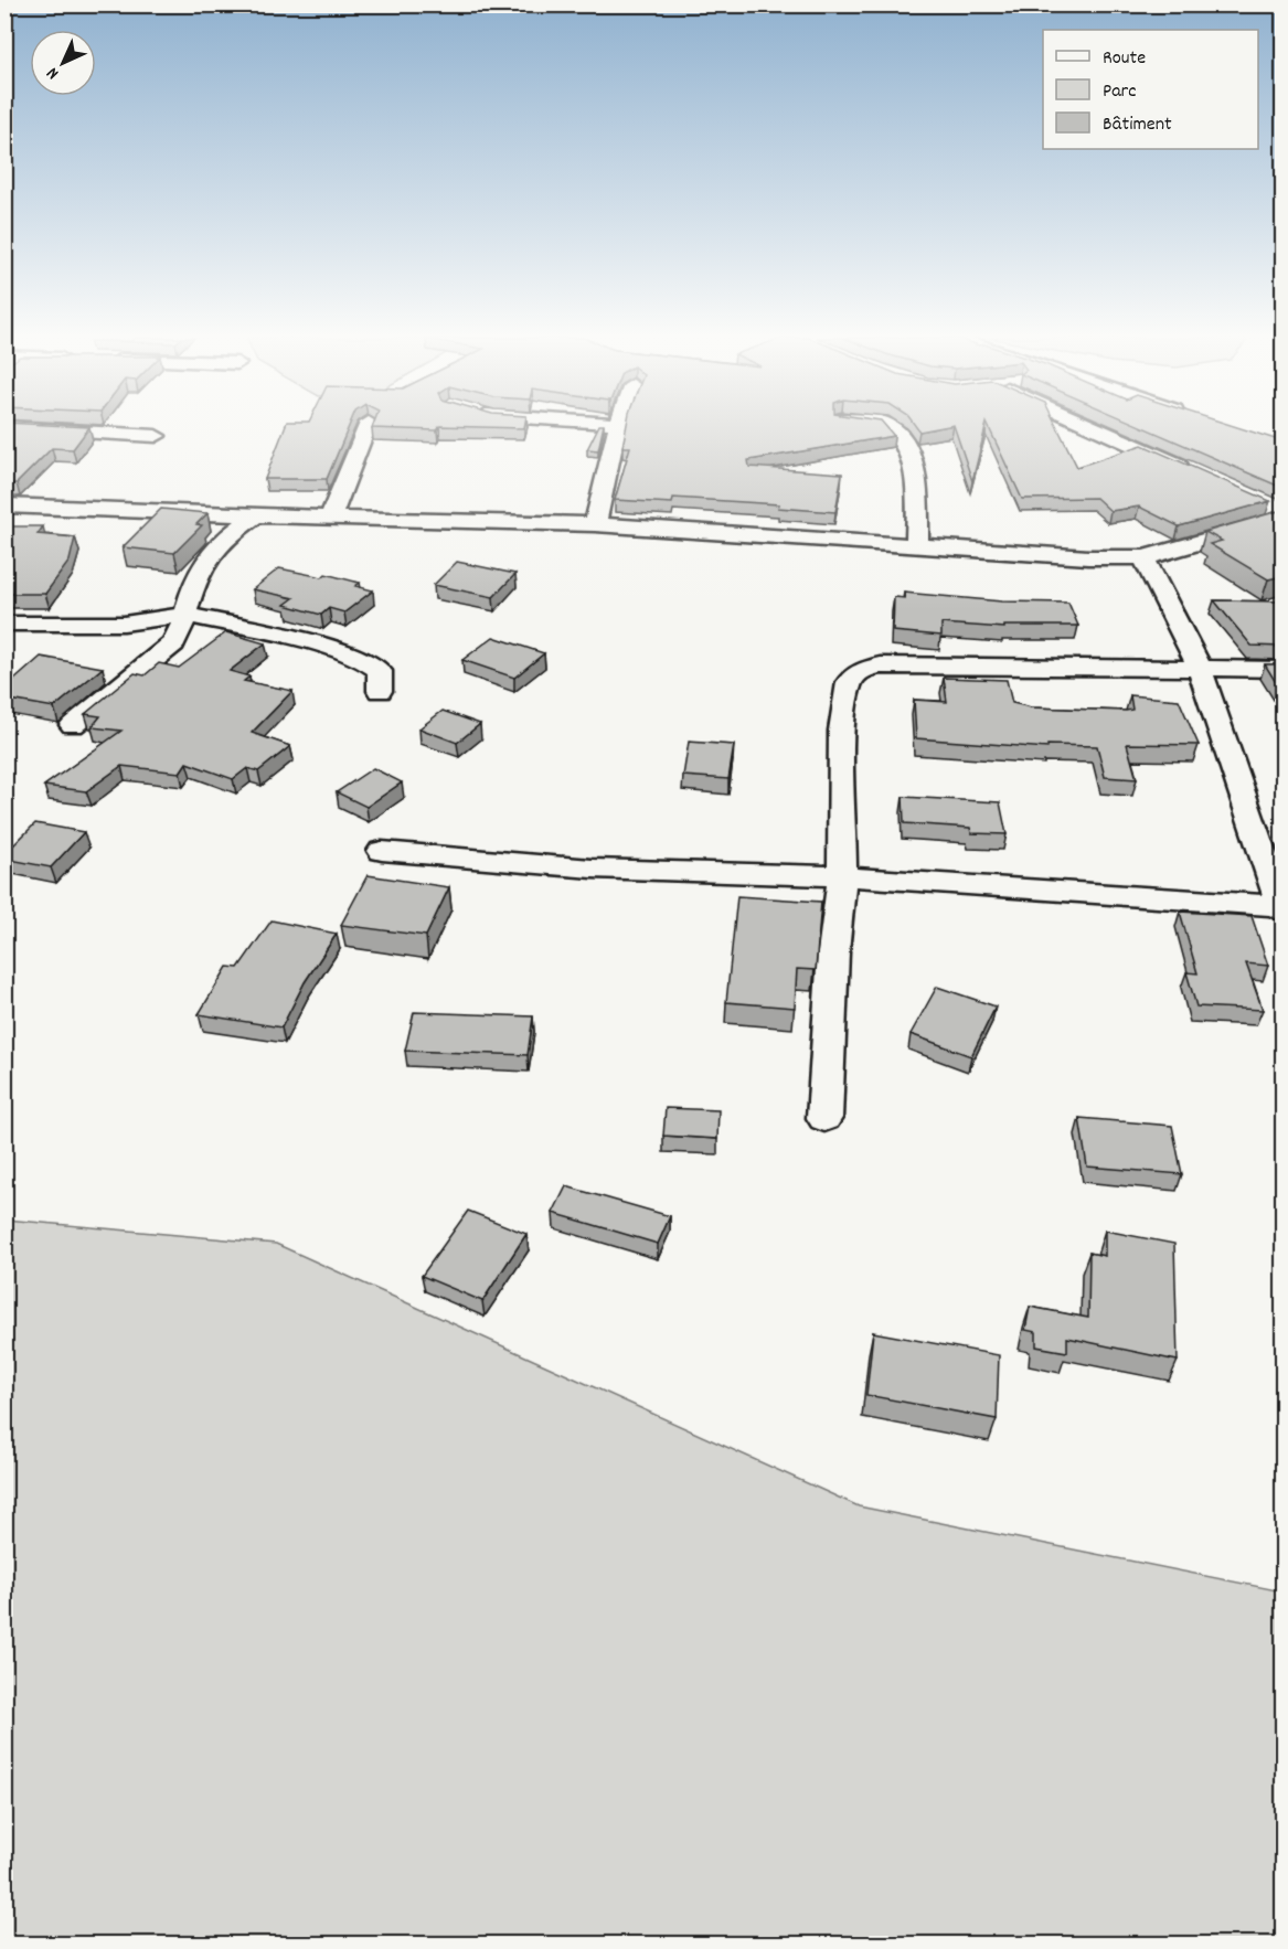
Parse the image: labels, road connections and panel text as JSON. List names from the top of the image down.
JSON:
{
  "legend": ["Route", "Parc", "Bâtiment"],
  "north": "bottom left"
}
